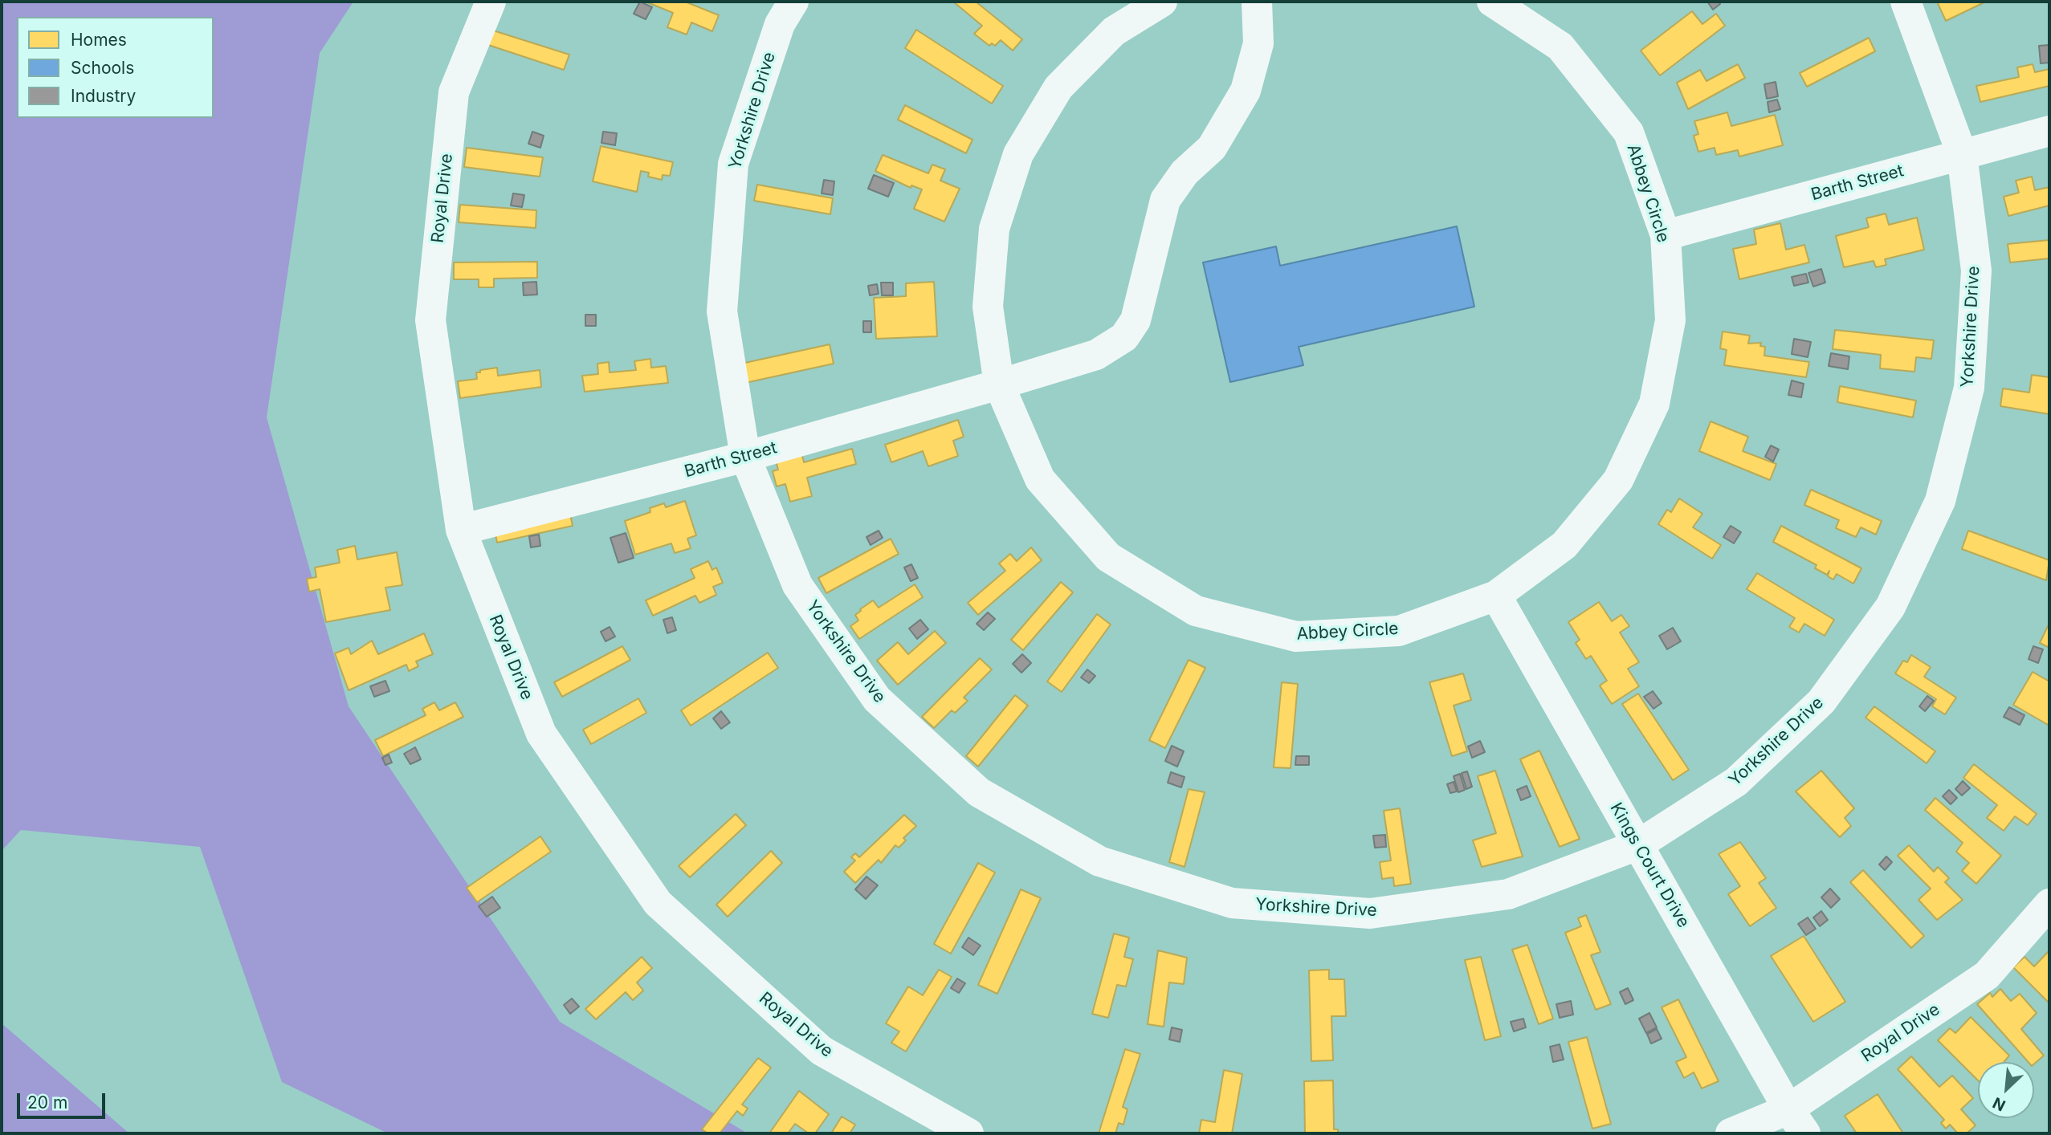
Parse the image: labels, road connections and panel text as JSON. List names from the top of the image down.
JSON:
{
  "streets": {
    "street": [
      "Yorkshire Drive",
      "Barth Street",
      "Abbey Circle",
      "Royal Drive",
      "Kings Court Drive"
    ]
  },
  "crossings": [
    ["Yorkshire Drive", "Barth Street"],
    ["Yorkshire Drive", "Kings Court Drive"],
    ["Barth Street", "Abbey Circle"],
    ["Barth Street", "Royal Drive"],
    ["Abbey Circle", "Kings Court Drive"],
    ["Royal Drive", "Kings Court Drive"]
  ],
  "legend": ["Homes", "Schools", "Industry"],
  "scale_bar": "20 m",
  "north": "bottom left"
}
